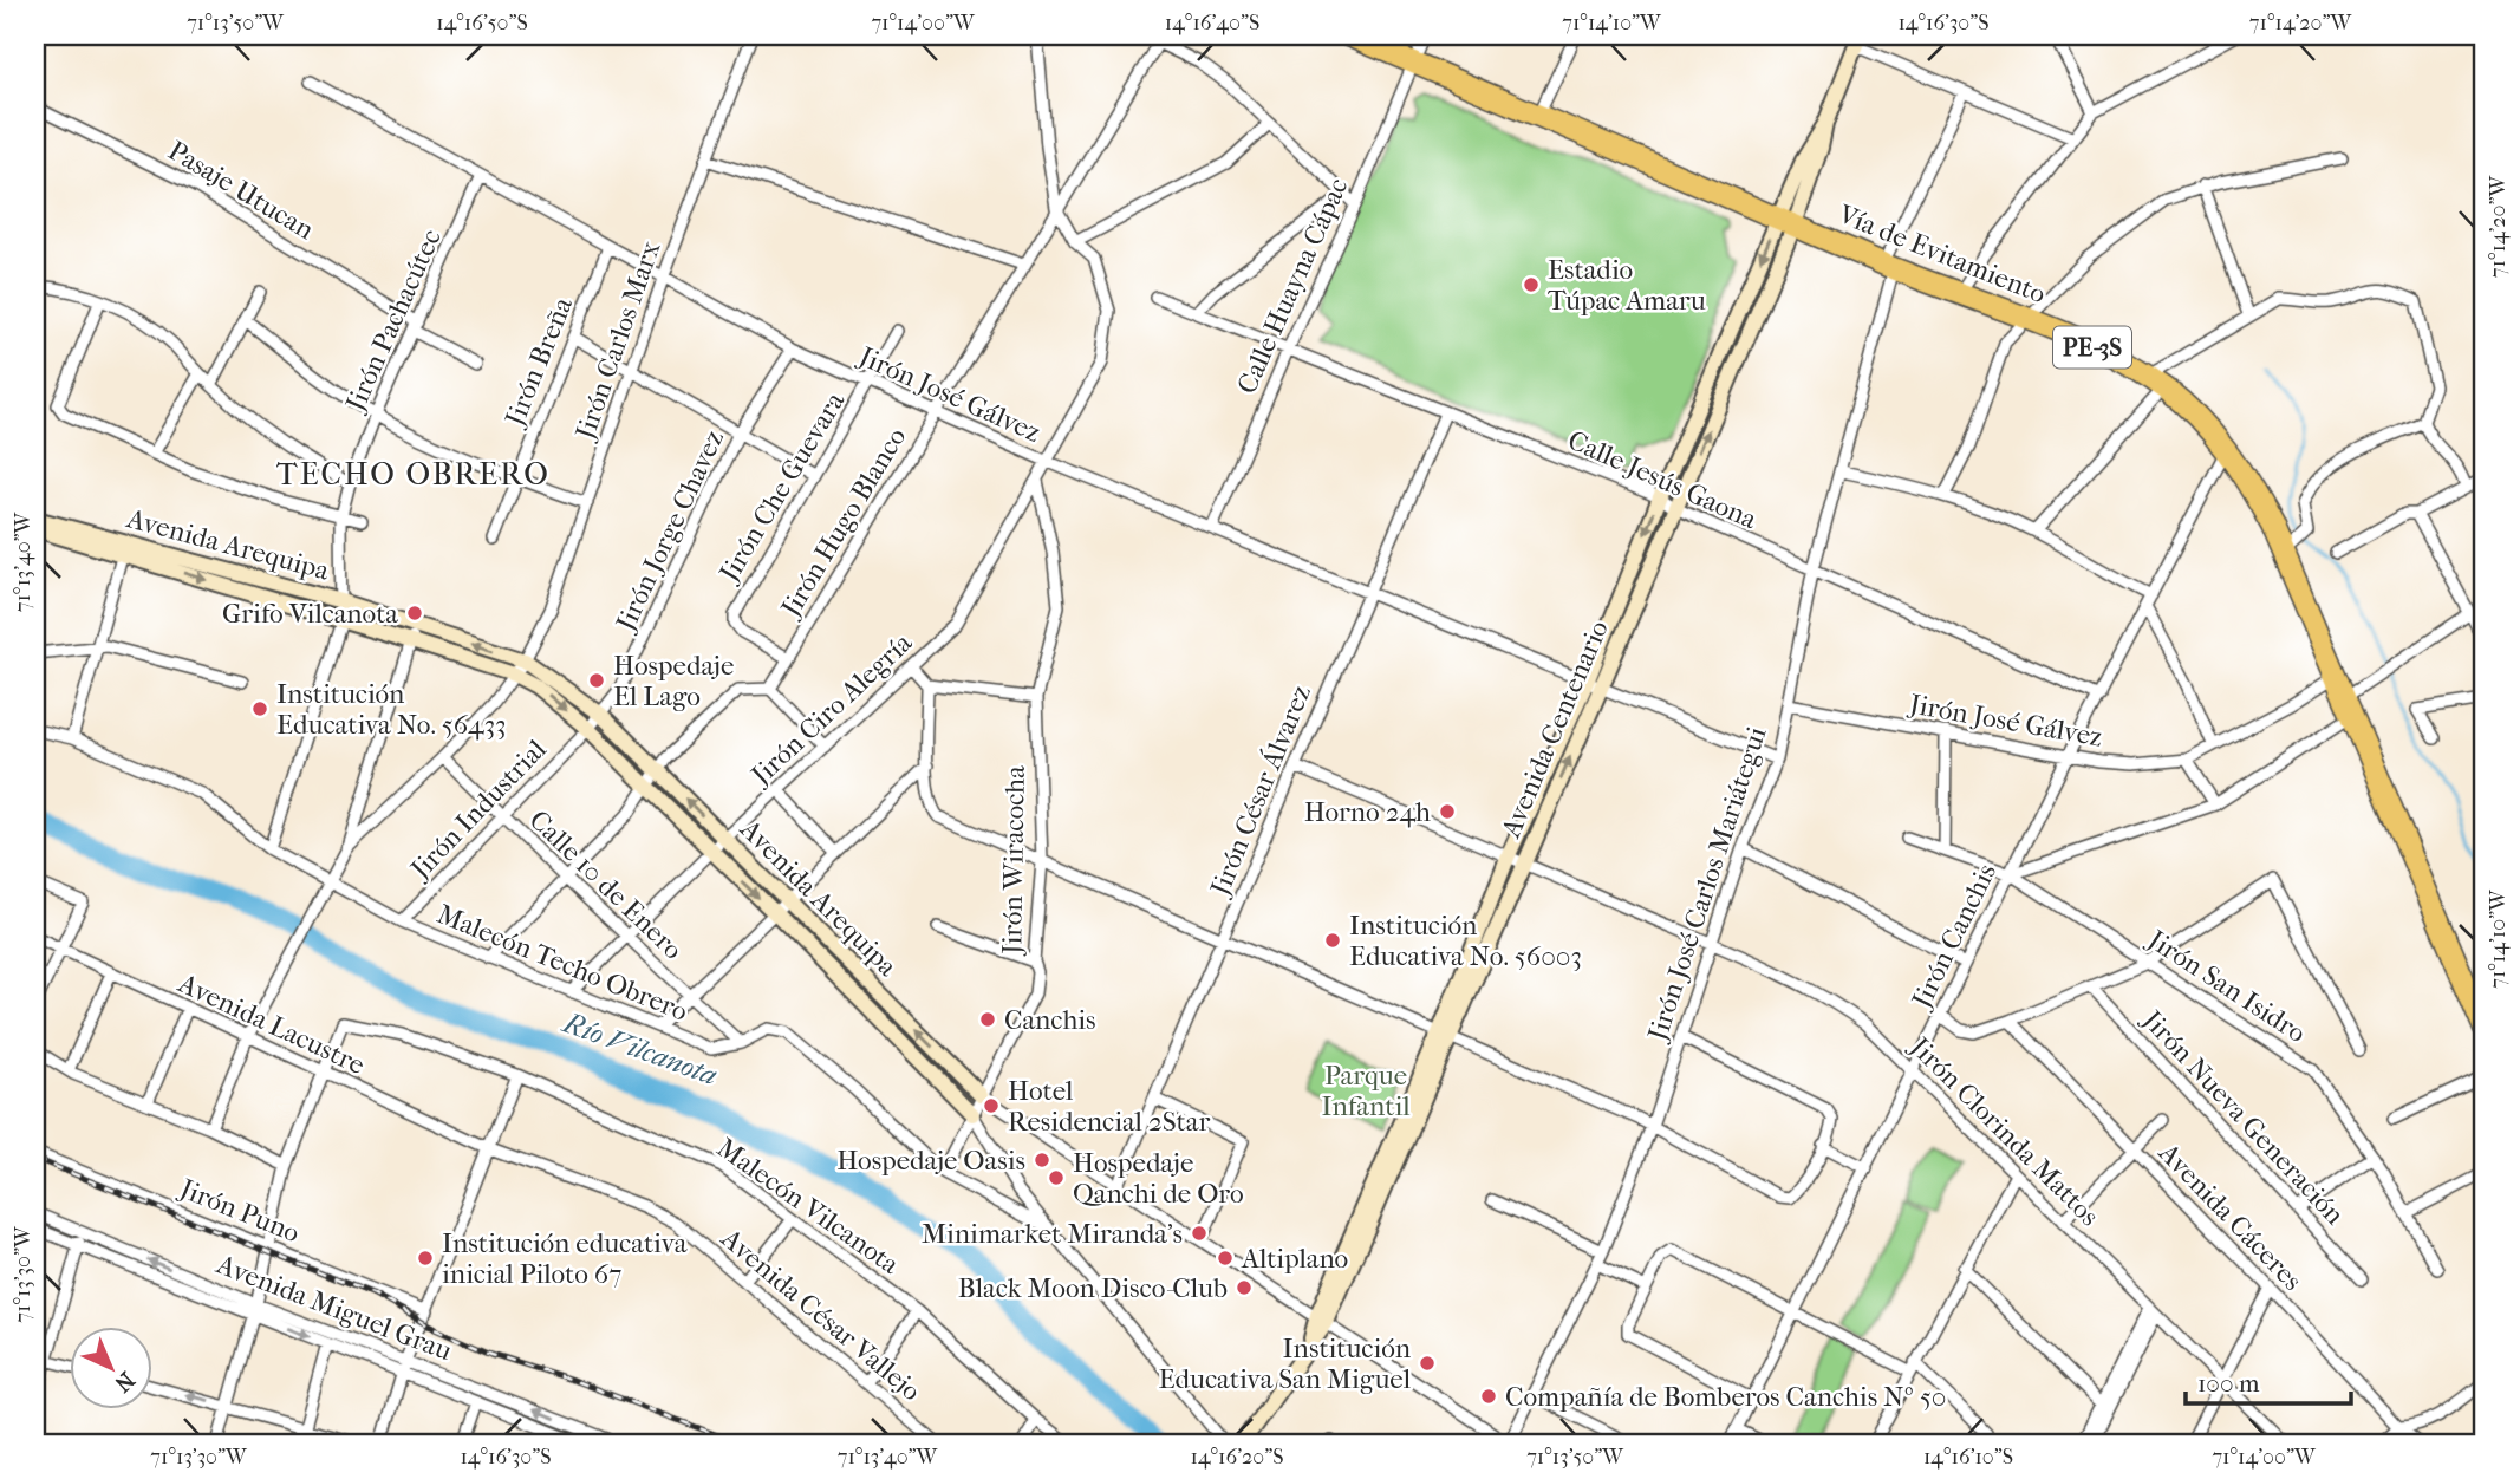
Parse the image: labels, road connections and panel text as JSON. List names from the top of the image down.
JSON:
{
  "streets": {
    "highway": ["Vía de Evitamiento", "PE-3S"],
    "street": [
      "Pasaje Utucan",
      "Calle Huayna Cápac",
      "Jirón Pachacútec",
      "Jirón Carlos Marx",
      "Jirón Breña",
      "Jirón José Gálvez",
      "Calle Jesús Gaona",
      "Jirón Che Guevara",
      "Jirón Hugo Blanco",
      "Jirón Jorge Chavez",
      "Avenida Arequipa",
      "Jirón Ciro Alegría",
      "Avenida Centenario",
      "Jirón César Álvarez",
      "Jirón Industrial",
      "Jirón Wiracocha",
      "Jirón José Carlos Mariátegui",
      "Calle 10 de Enero",
      "Jirón Canchis",
      "Malecón Techo Obrero",
      "Jirón San Isidro",
      "Avenida Lacustre",
      "Jirón Nueva Generación",
      "Jirón Clorinda Mattos",
      "Malecón Vilcanota",
      "Jirón Puno",
      "Avenida Cáceres",
      "Avenida Miguel Grau",
      "Avenida César Vallejo"
    ]
  },
  "crossings": [
    ["Pasaje Utucan", "Jirón Pachacútec"],
    ["Vía de Evitamiento", "Calle Huayna Cápac"],
    ["Vía de Evitamiento", "Jirón José Gálvez"],
    ["Vía de Evitamiento", "Avenida Centenario"],
    ["Vía de Evitamiento", "Jirón José Carlos Mariátegui"],
    ["Vía de Evitamiento", "Jirón Canchis"],
    ["Calle Huayna Cápac", "Jirón José Gálvez"],
    ["Calle Huayna Cápac", "Calle Jesús Gaona"],
    ["Jirón Pachacútec", "Jirón José Gálvez"],
    ["Jirón Pachacútec", "Avenida Arequipa"],
    ["Jirón Pachacútec", "Malecón Techo Obrero"],
    ["Jirón Carlos Marx", "Jirón José Gálvez"],
    ["Jirón Carlos Marx", "Avenida Arequipa"],
    ["Jirón Carlos Marx", "Calle 10 de Enero"],
    ["Jirón Breña", "Jirón José Gálvez"],
    ["Jirón José Gálvez", "Jirón Che Guevara"],
    ["Jirón José Gálvez", "Jirón Hugo Blanco"],
    ["Jirón José Gálvez", "Jirón Jorge Chavez"],
    ["Jirón José Gálvez", "Jirón Ciro Alegría"],
    ["Jirón José Gálvez", "Avenida Centenario"],
    ["Jirón José Gálvez", "Jirón César Álvarez"],
    ["Jirón José Gálvez", "Jirón José Carlos Mariátegui"],
    ["Jirón José Gálvez", "Jirón Canchis"],
    ["Calle Jesús Gaona", "Avenida Centenario"],
    ["Calle Jesús Gaona", "Jirón César Álvarez"],
    ["Calle Jesús Gaona", "Jirón José Carlos Mariátegui"],
    ["Calle Jesús Gaona", "Jirón Canchis"],
    ["Jirón Che Guevara", "Jirón Hugo Blanco"],
    ["Jirón Jorge Chavez", "Avenida Arequipa"],
    ["Jirón Jorge Chavez", "Jirón Industrial"],
    ["Avenida Arequipa", "Jirón Ciro Alegría"],
    ["Avenida Arequipa", "Jirón César Álvarez"],
    ["Avenida Arequipa", "Jirón Industrial"],
    ["Avenida Arequipa", "Jirón Wiracocha"],
    ["Avenida Arequipa", "Jirón José Carlos Mariátegui"],
    ["Jirón Ciro Alegría", "Jirón Wiracocha"],
    ["Jirón Ciro Alegría", "Calle 10 de Enero"],
    ["Jirón Ciro Alegría", "Malecón Techo Obrero"],
    ["Avenida Centenario", "Jirón Clorinda Mattos"],
    ["Jirón César Álvarez", "Jirón Clorinda Mattos"],
    ["Jirón Industrial", "Calle 10 de Enero"],
    ["Jirón Industrial", "Malecón Techo Obrero"],
    ["Jirón Wiracocha", "Malecón Techo Obrero"],
    ["Jirón José Carlos Mariátegui", "Jirón Clorinda Mattos"],
    ["Calle 10 de Enero", "Malecón Techo Obrero"],
    ["Jirón Canchis", "Jirón San Isidro"],
    ["Jirón Canchis", "Jirón Clorinda Mattos"],
    ["Avenida Lacustre", "Malecón Vilcanota"],
    ["Avenida Lacustre", "Avenida César Vallejo"]
  ],
  "districts": ["TECHO OBRERO"],
  "water": ["Río Vilcanota"],
  "parks": ["Parque Infantil"],
  "places": [
    "Estadio Túpac Amaru",
    "Grifo Vilcanota",
    "Hospedaje El Lago",
    "Institución Educativa No. 56433",
    "Horno 24h",
    "Institución Educativa No. 56003",
    "Canchis",
    "Hotel Residencial 2Star",
    "Hospedaje Oasis",
    "Hospedaje Qanchi de Oro",
    "Minimarket Miranda's",
    "Institución educativa inicial Piloto 67",
    "Altiplano",
    "Black Moon Disco-Club",
    "Institución Educativa San Miguel",
    "Compañía de Bomberos Canchis Nº 50"
  ],
  "scale_bar": "100 m",
  "north": "bottom right",
  "coordinates": [
    "71°13'50\"W",
    "14°16'50\"S",
    "71°14'00\"W",
    "14°16'40\"S",
    "71°14'10\"W",
    "14°16'30\"S",
    "71°14'20\"W",
    "71°13'40\"W",
    "71°13'30\"W",
    "14°16'20\"S",
    "14°16'10\"S"
  ]
}
